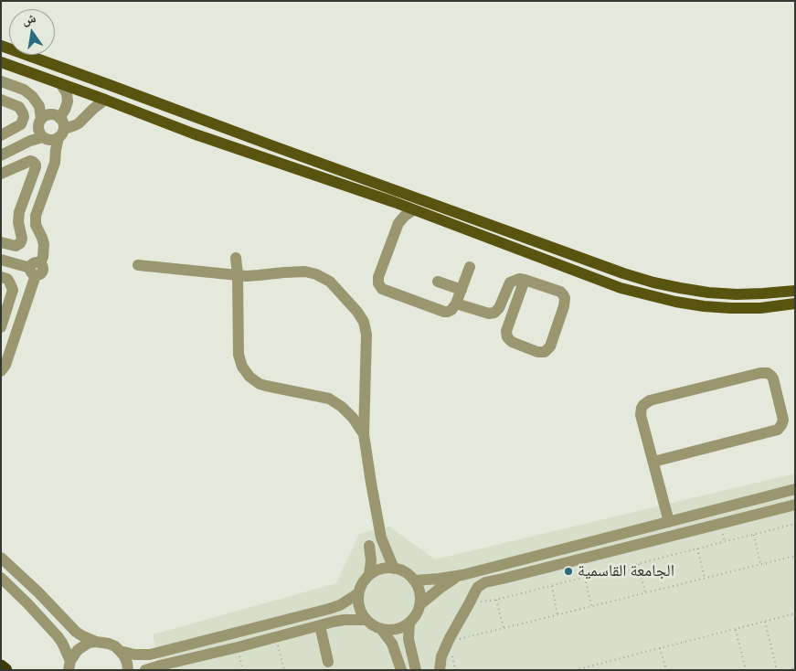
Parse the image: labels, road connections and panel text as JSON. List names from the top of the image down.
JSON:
{
  "places": ["الجامعة القاسمية"],
  "north": "top"
}
